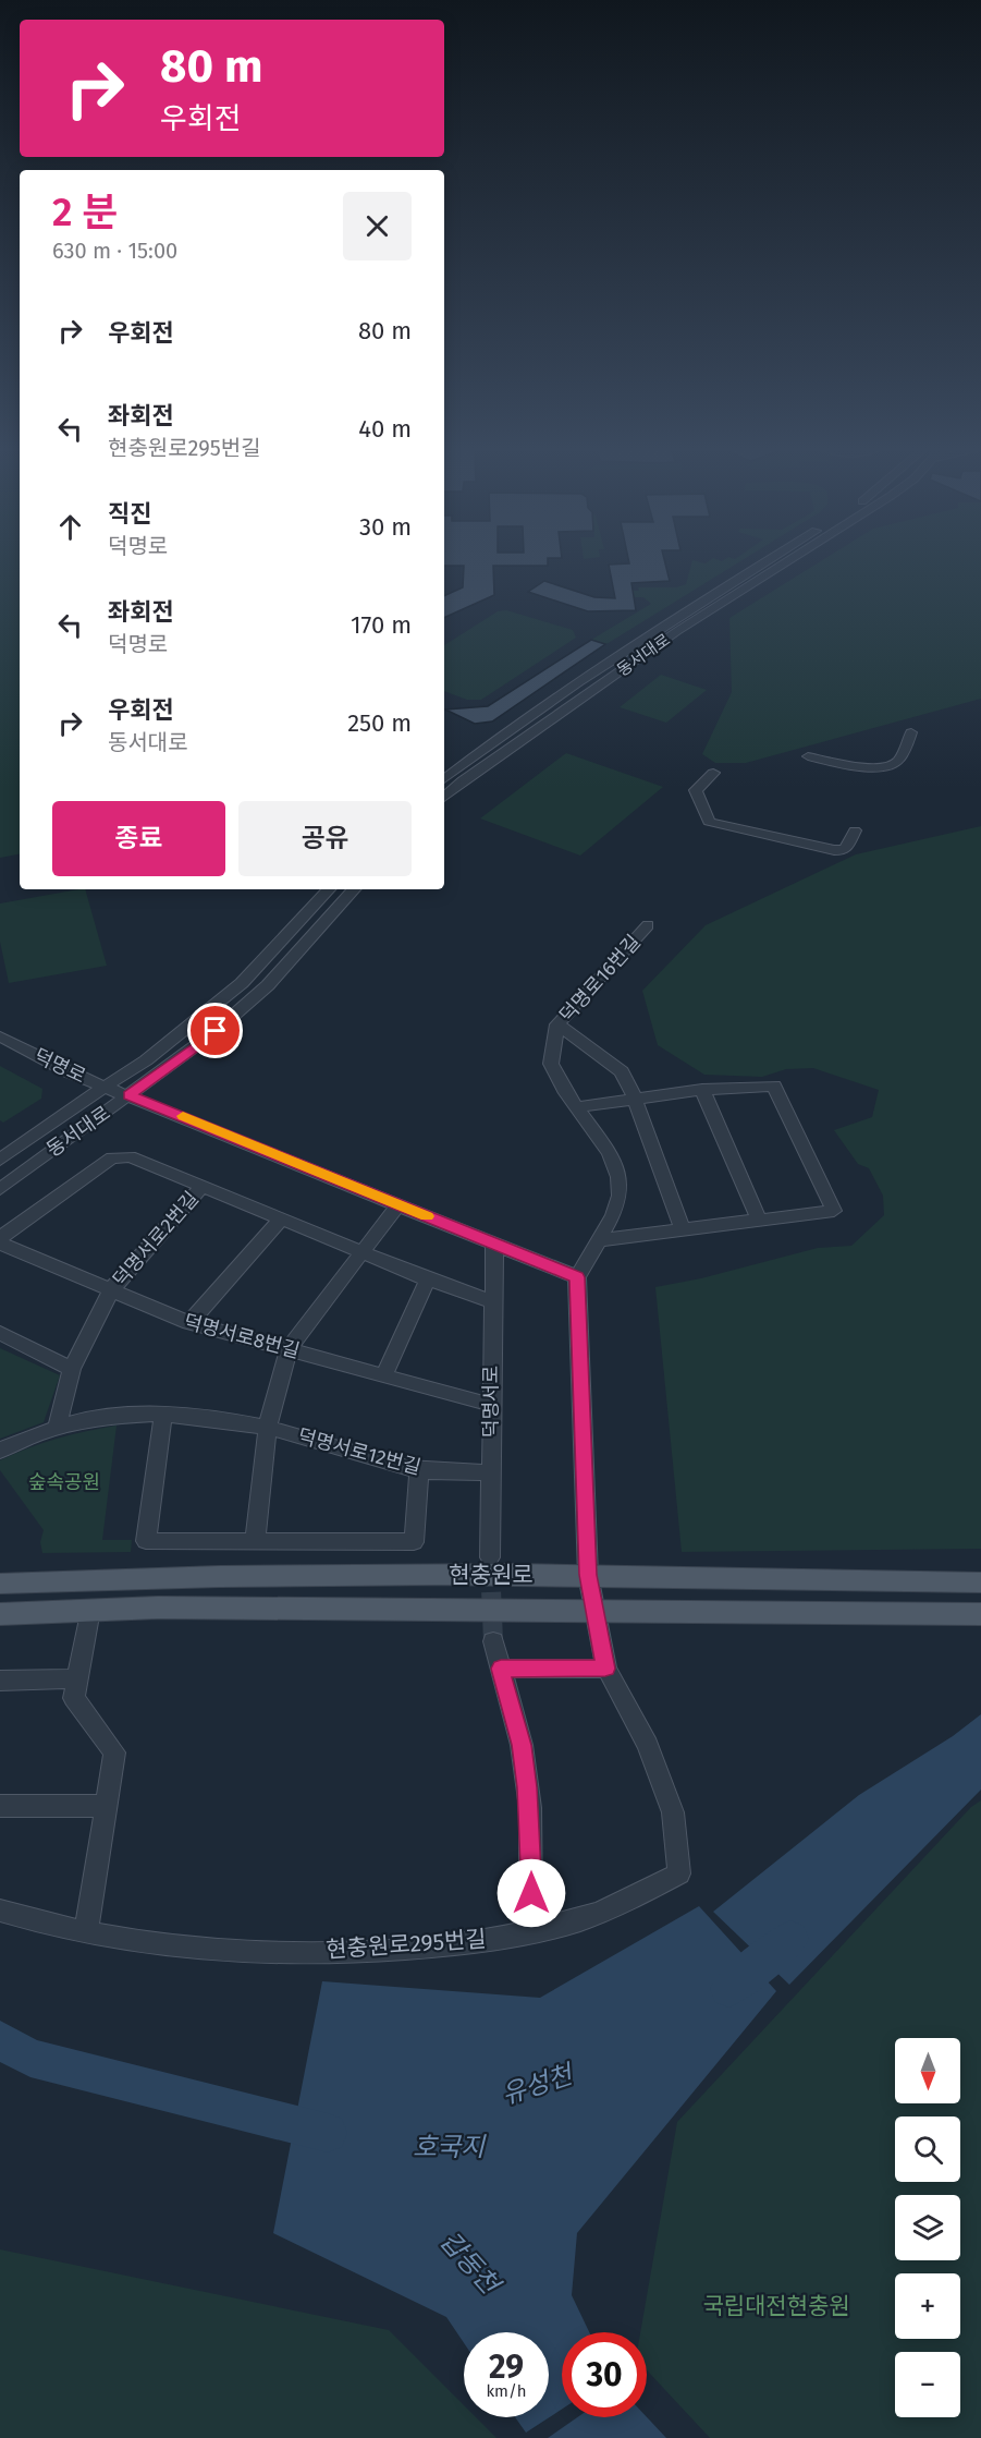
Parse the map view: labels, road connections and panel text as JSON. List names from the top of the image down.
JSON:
{
  "streets": {
    "main road": ["현충원로"],
    "street": [
      "동서대로",
      "덕명로16번길",
      "덕명로",
      "덕명서로2번길",
      "덕명서로8번길",
      "덕명서로",
      "덕명서로12번길",
      "현충원로295번길"
    ]
  },
  "crossings": [
    ["동서대로", "덕명로"],
    ["덕명로16번길", "덕명로"],
    ["덕명로", "덕명서로"],
    ["덕명서로2번길", "덕명서로8번길"],
    ["덕명서로2번길", "덕명서로"],
    ["덕명서로2번길", "덕명서로12번길"],
    ["덕명서로8번길", "덕명서로"],
    ["덕명서로", "덕명서로12번길"],
    ["현충원로", "현충원로295번길"]
  ],
  "water": ["유성천", "호국지", "갑동천"],
  "parks": ["숲속공원", "국립대전현충원"],
  "north": "bottom",
  "page": {
    "turn": ["80 m", "우회전"],
    "heading": ["2 분", "630 m · 15:00"],
    "list": [
      {
        "name": "우회전",
        "value": "80 m"
      },
      {
        "name": "좌회전",
        "note": "현충원로295번길",
        "value": "40 m"
      },
      {
        "name": "직진",
        "note": "덕명로",
        "value": "30 m"
      },
      {
        "name": "좌회전",
        "note": "덕명로",
        "value": "170 m"
      },
      {
        "name": "우회전",
        "note": "동서대로",
        "value": "250 m"
      }
    ],
    "buttons": ["종료", "공유"],
    "map_buttons": ["+", "−"],
    "speed": "29 km/h",
    "limit": "30"
  }
}
